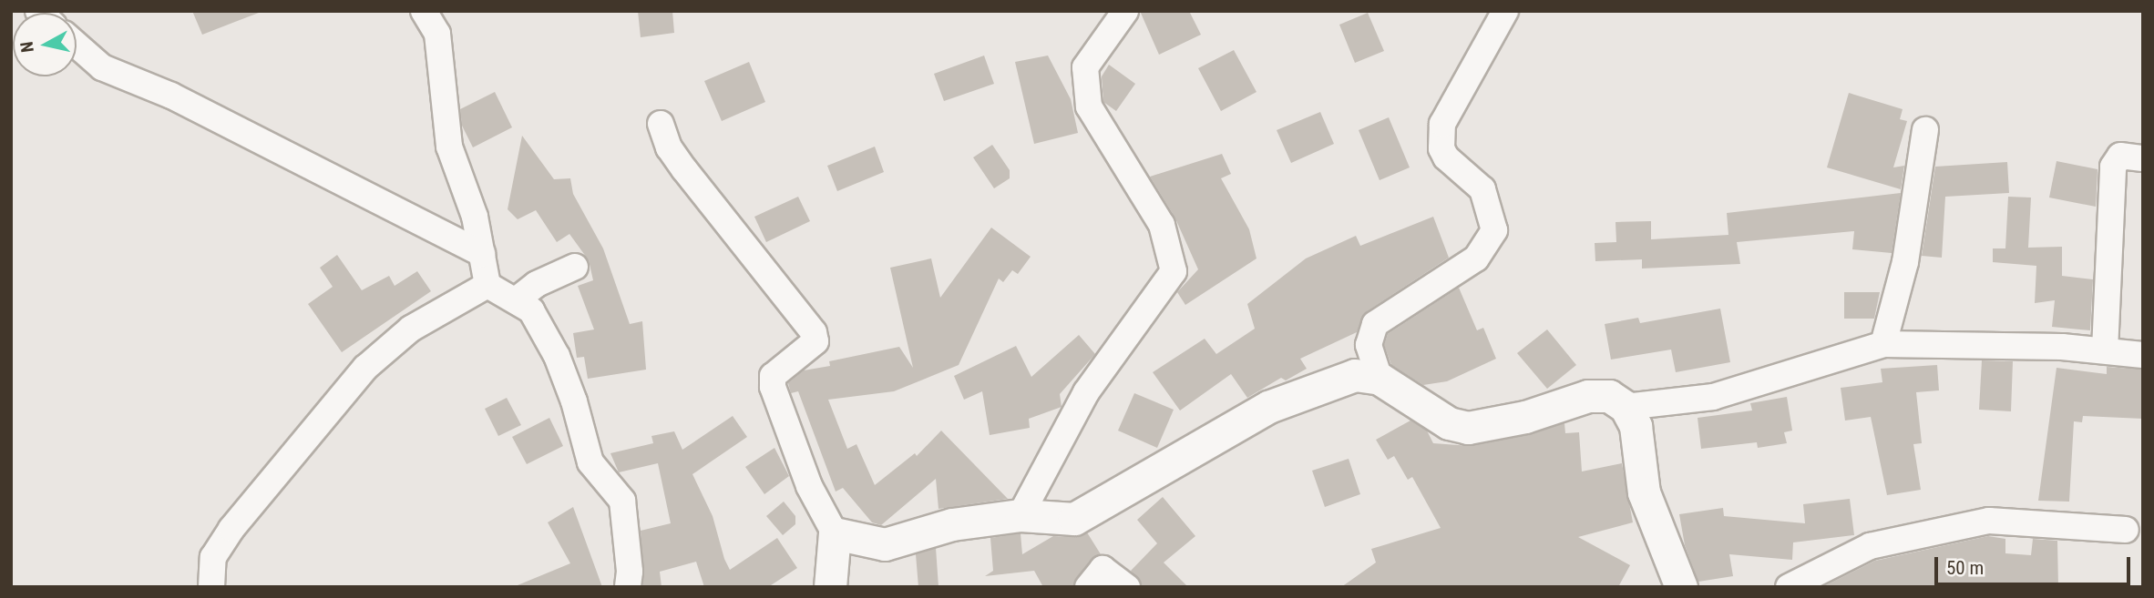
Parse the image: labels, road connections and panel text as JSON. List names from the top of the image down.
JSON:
{
  "scale_bar": "50 m",
  "north": "left"
}
